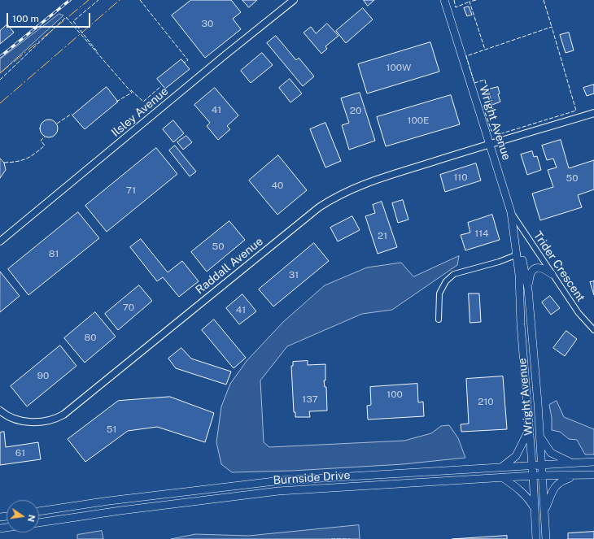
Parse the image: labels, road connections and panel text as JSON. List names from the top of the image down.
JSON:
{
  "streets": {
    "main road": ["Wright Avenue", "Burnside Drive"],
    "street": ["Ilsley Avenue", "Raddall Avenue", "Trider Crescent"]
  },
  "crossings": [
    ["Wright Avenue", "Raddall Avenue"],
    ["Wright Avenue", "Trider Crescent"],
    ["Wright Avenue", "Burnside Drive"]
  ],
  "house_numbers": [
    "30",
    "100W",
    "41",
    "20",
    "100E",
    "110",
    "50",
    "40",
    "71",
    "114",
    "21",
    "50",
    "81",
    "31",
    "70",
    "41",
    "80",
    "90",
    "100",
    "137",
    "210",
    "51",
    "61"
  ],
  "scale_bar": "100 m",
  "north": "right"
}
